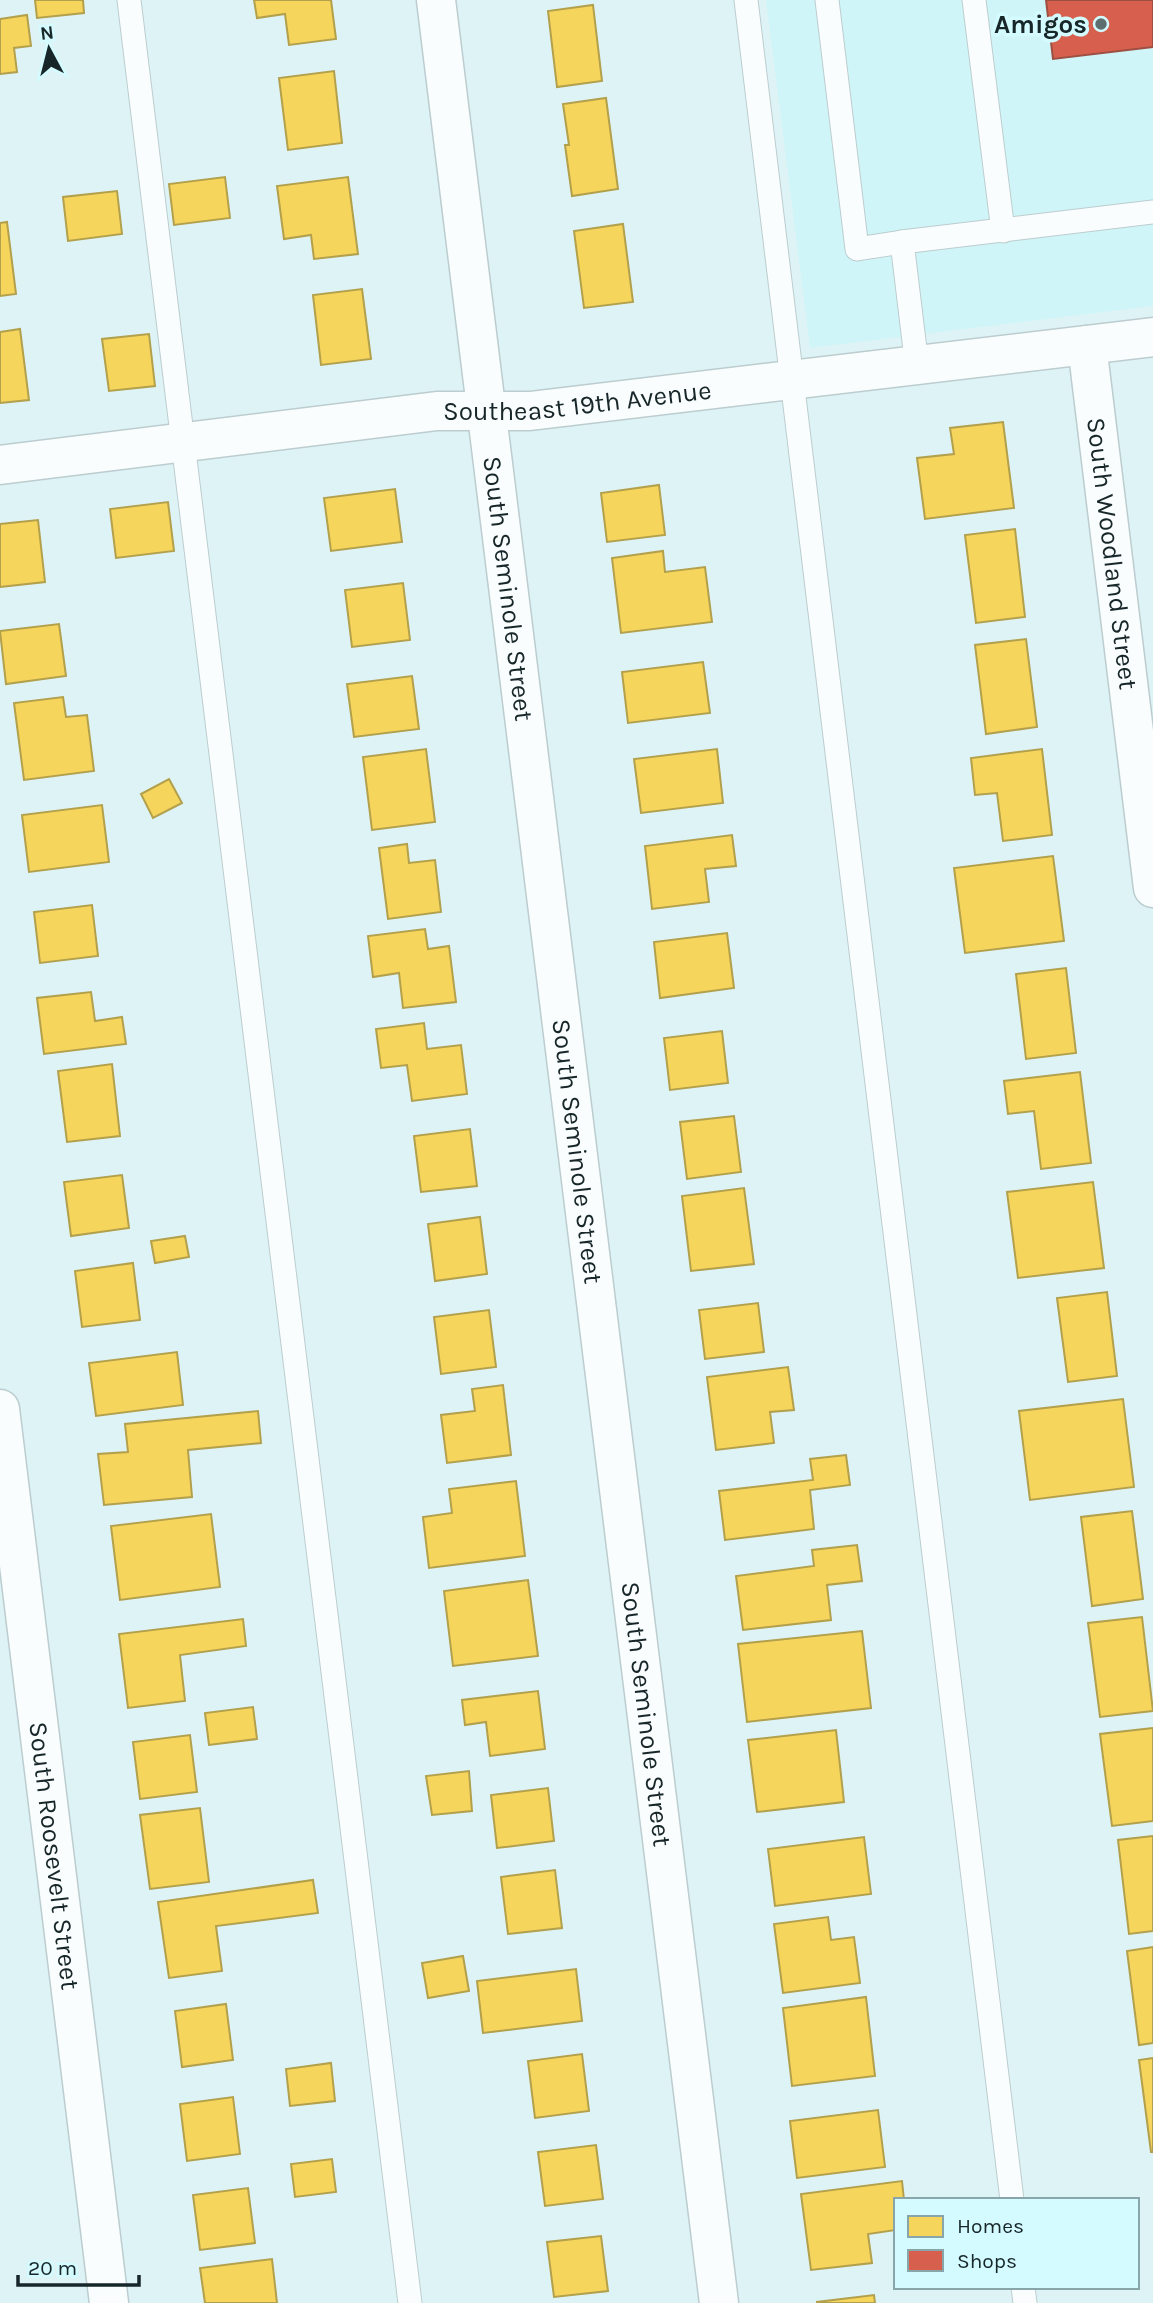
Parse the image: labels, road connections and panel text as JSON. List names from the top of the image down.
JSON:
{
  "streets": {
    "street": [
      "Southeast 19th Avenue",
      "South Woodland Street",
      "South Seminole Street",
      "South Roosevelt Street"
    ]
  },
  "crossings": [
    ["Southeast 19th Avenue", "South Woodland Street"],
    ["Southeast 19th Avenue", "South Seminole Street"]
  ],
  "places": ["Amigos"],
  "legend": ["Homes", "Shops"],
  "scale_bar": "20 m",
  "north": "top"
}
